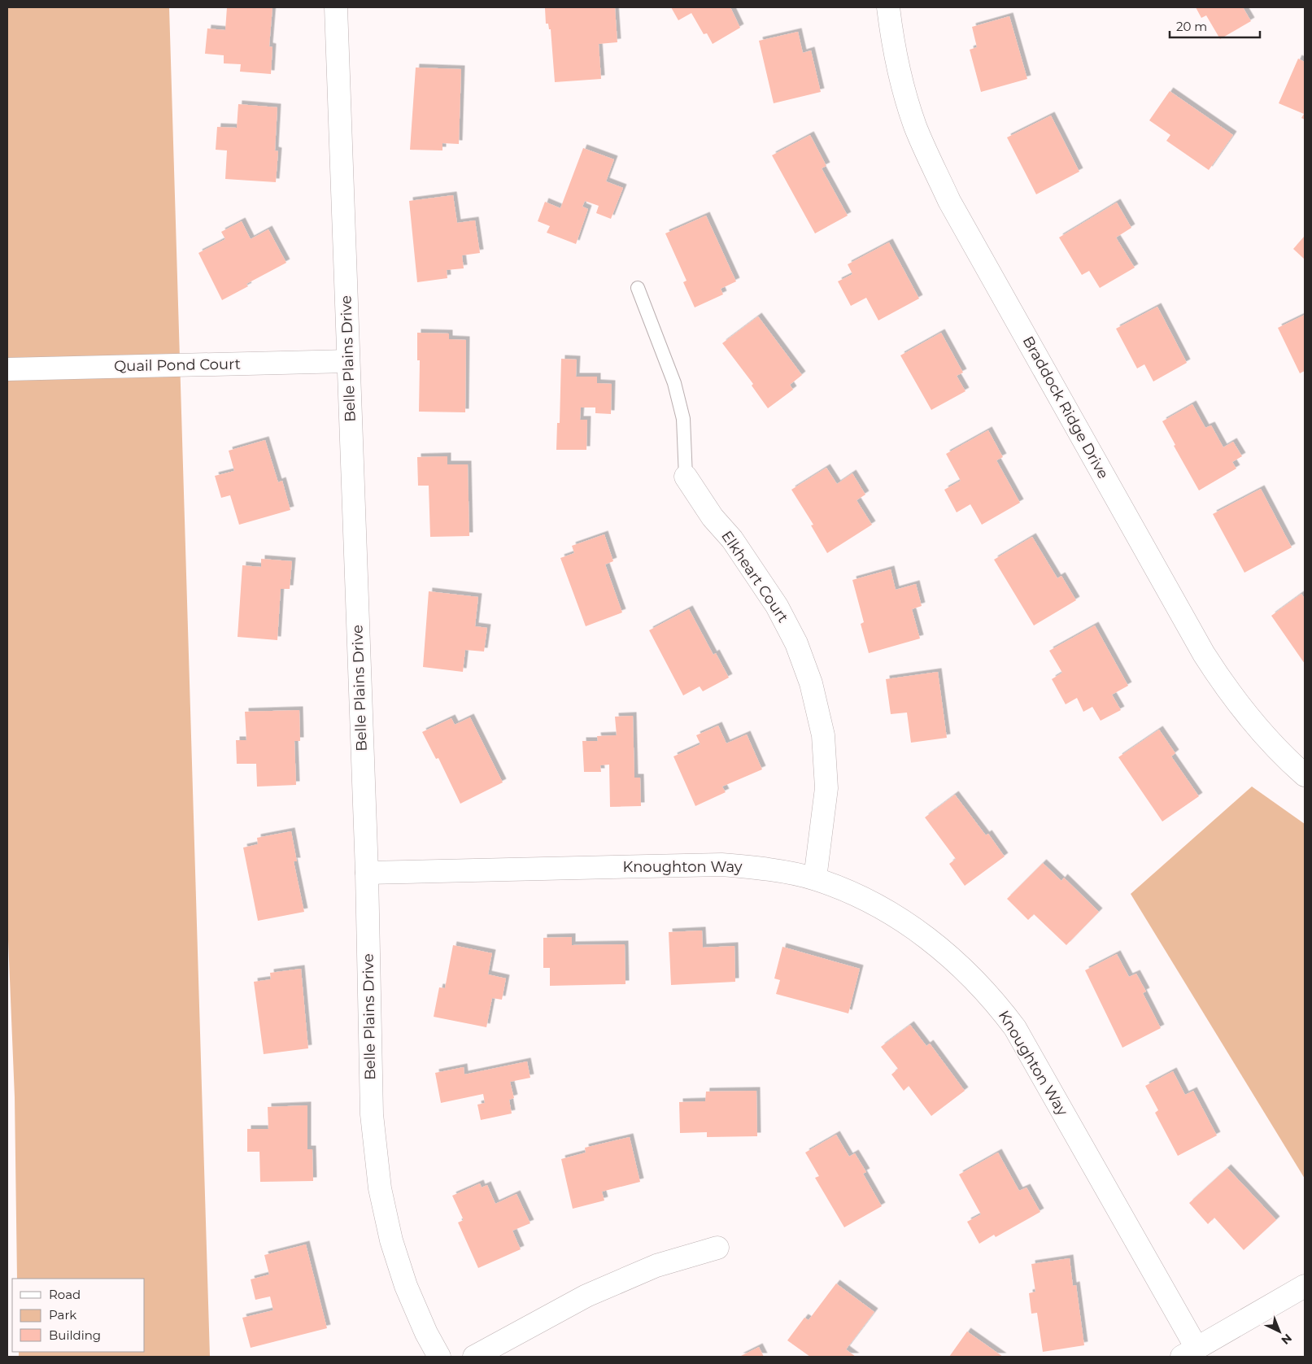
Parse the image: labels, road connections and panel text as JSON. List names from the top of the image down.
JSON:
{
  "streets": {
    "street": [
      "Belle Plains Drive",
      "Quail Pond Court",
      "Braddock Ridge Drive",
      "Elkheart Court",
      "Knoughton Way"
    ]
  },
  "crossings": [
    ["Belle Plains Drive", "Quail Pond Court"],
    ["Belle Plains Drive", "Knoughton Way"],
    ["Elkheart Court", "Knoughton Way"]
  ],
  "legend": ["Road", "Park", "Building"],
  "scale_bar": "20 m",
  "north": "bottom right"
}
